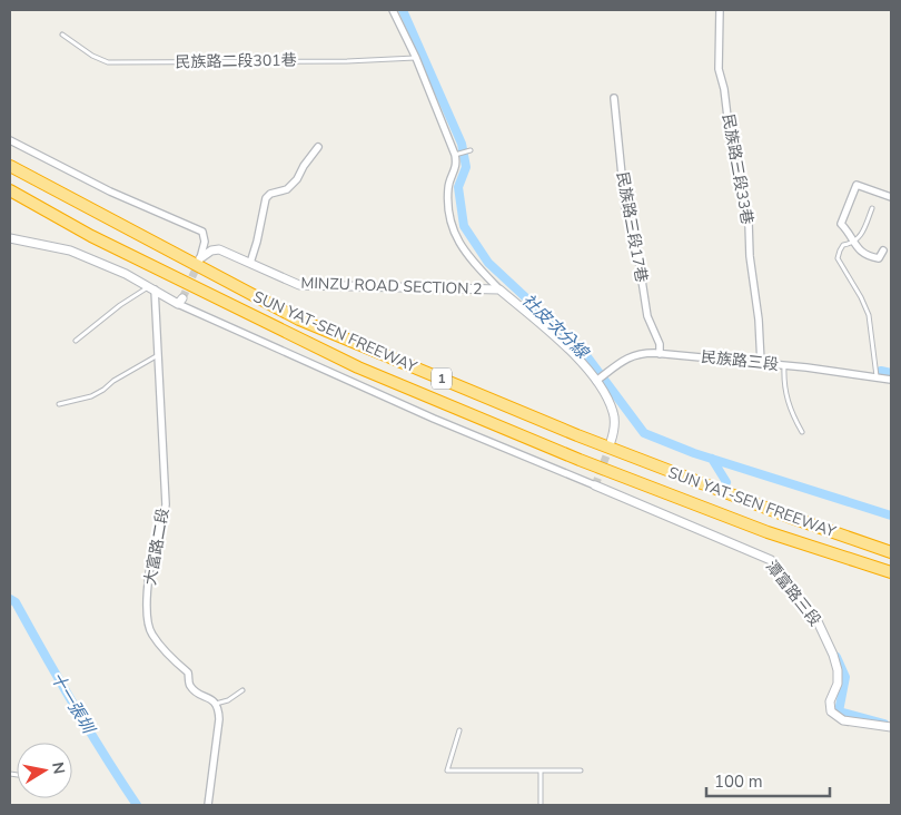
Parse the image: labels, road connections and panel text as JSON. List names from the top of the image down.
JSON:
{
  "streets": {
    "highway": ["SUN YAT-SEN FREEWAY", "1"],
    "street": [
      "民族路三段33巷",
      "民族路三段17巷",
      "MINZU ROAD SECTION 2",
      "民族路三段",
      "大富路二段",
      "潭富路三段"
    ],
    "lane": ["民族路二段301巷"]
  },
  "crossings": [
    ["民族路三段33巷", "民族路三段"],
    ["民族路三段17巷", "民族路三段"],
    ["MINZU ROAD SECTION 2", "民族路三段"]
  ],
  "water": ["社皮次分線", "十一張圳"],
  "scale_bar": "100 m",
  "north": "right"
}
